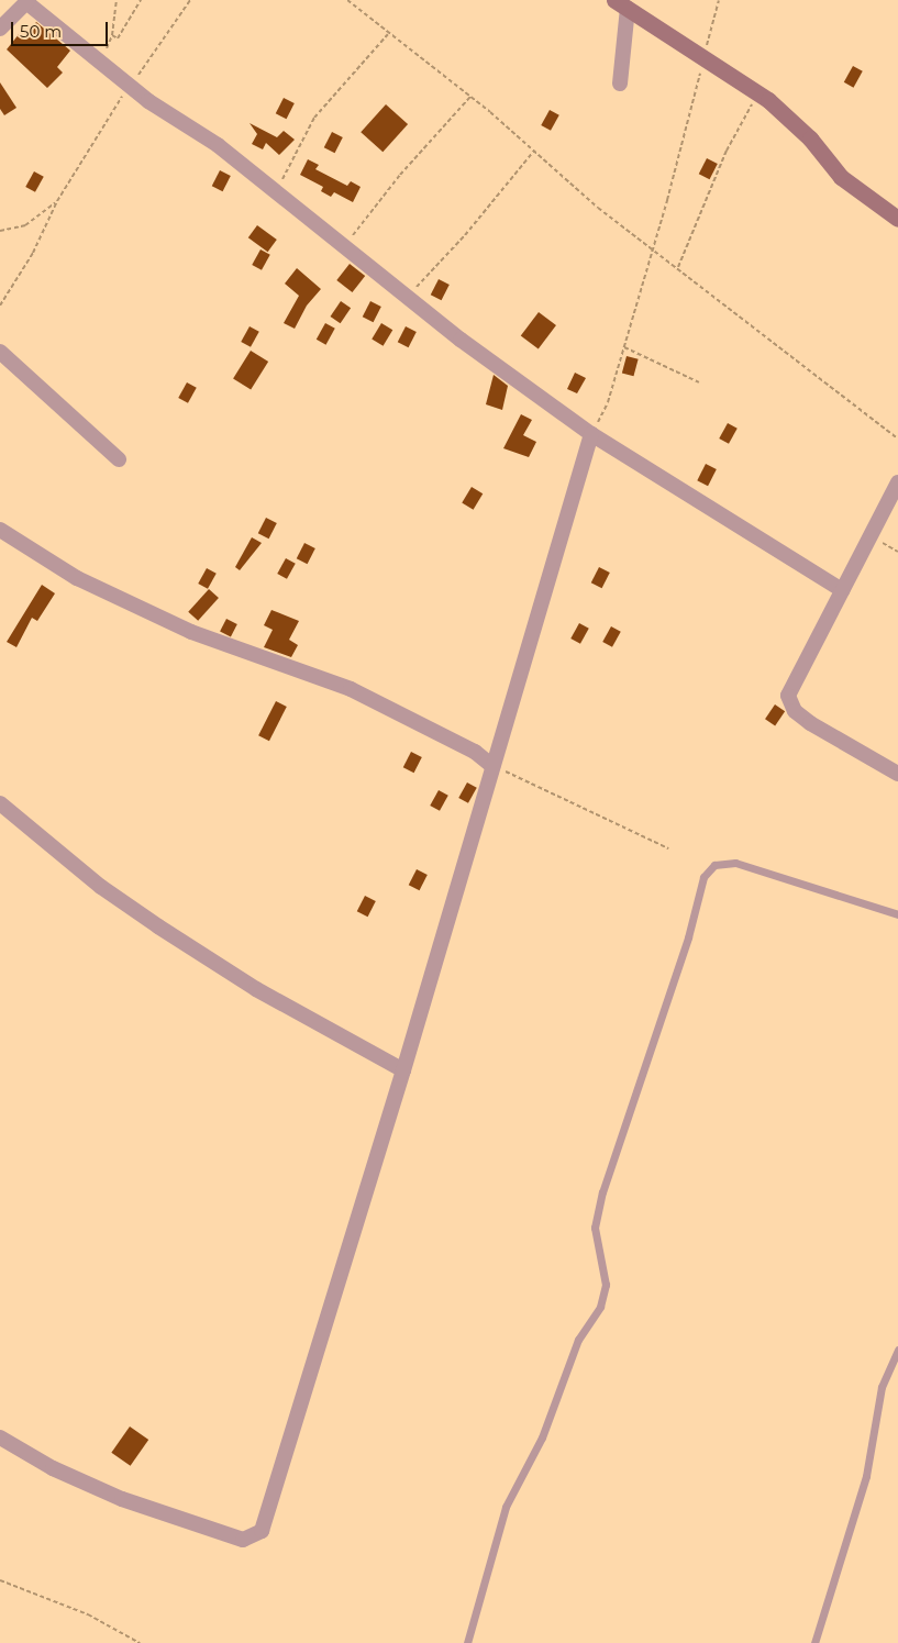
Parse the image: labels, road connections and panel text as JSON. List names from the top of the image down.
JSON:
{
  "scale_bar": "50 m"
}
